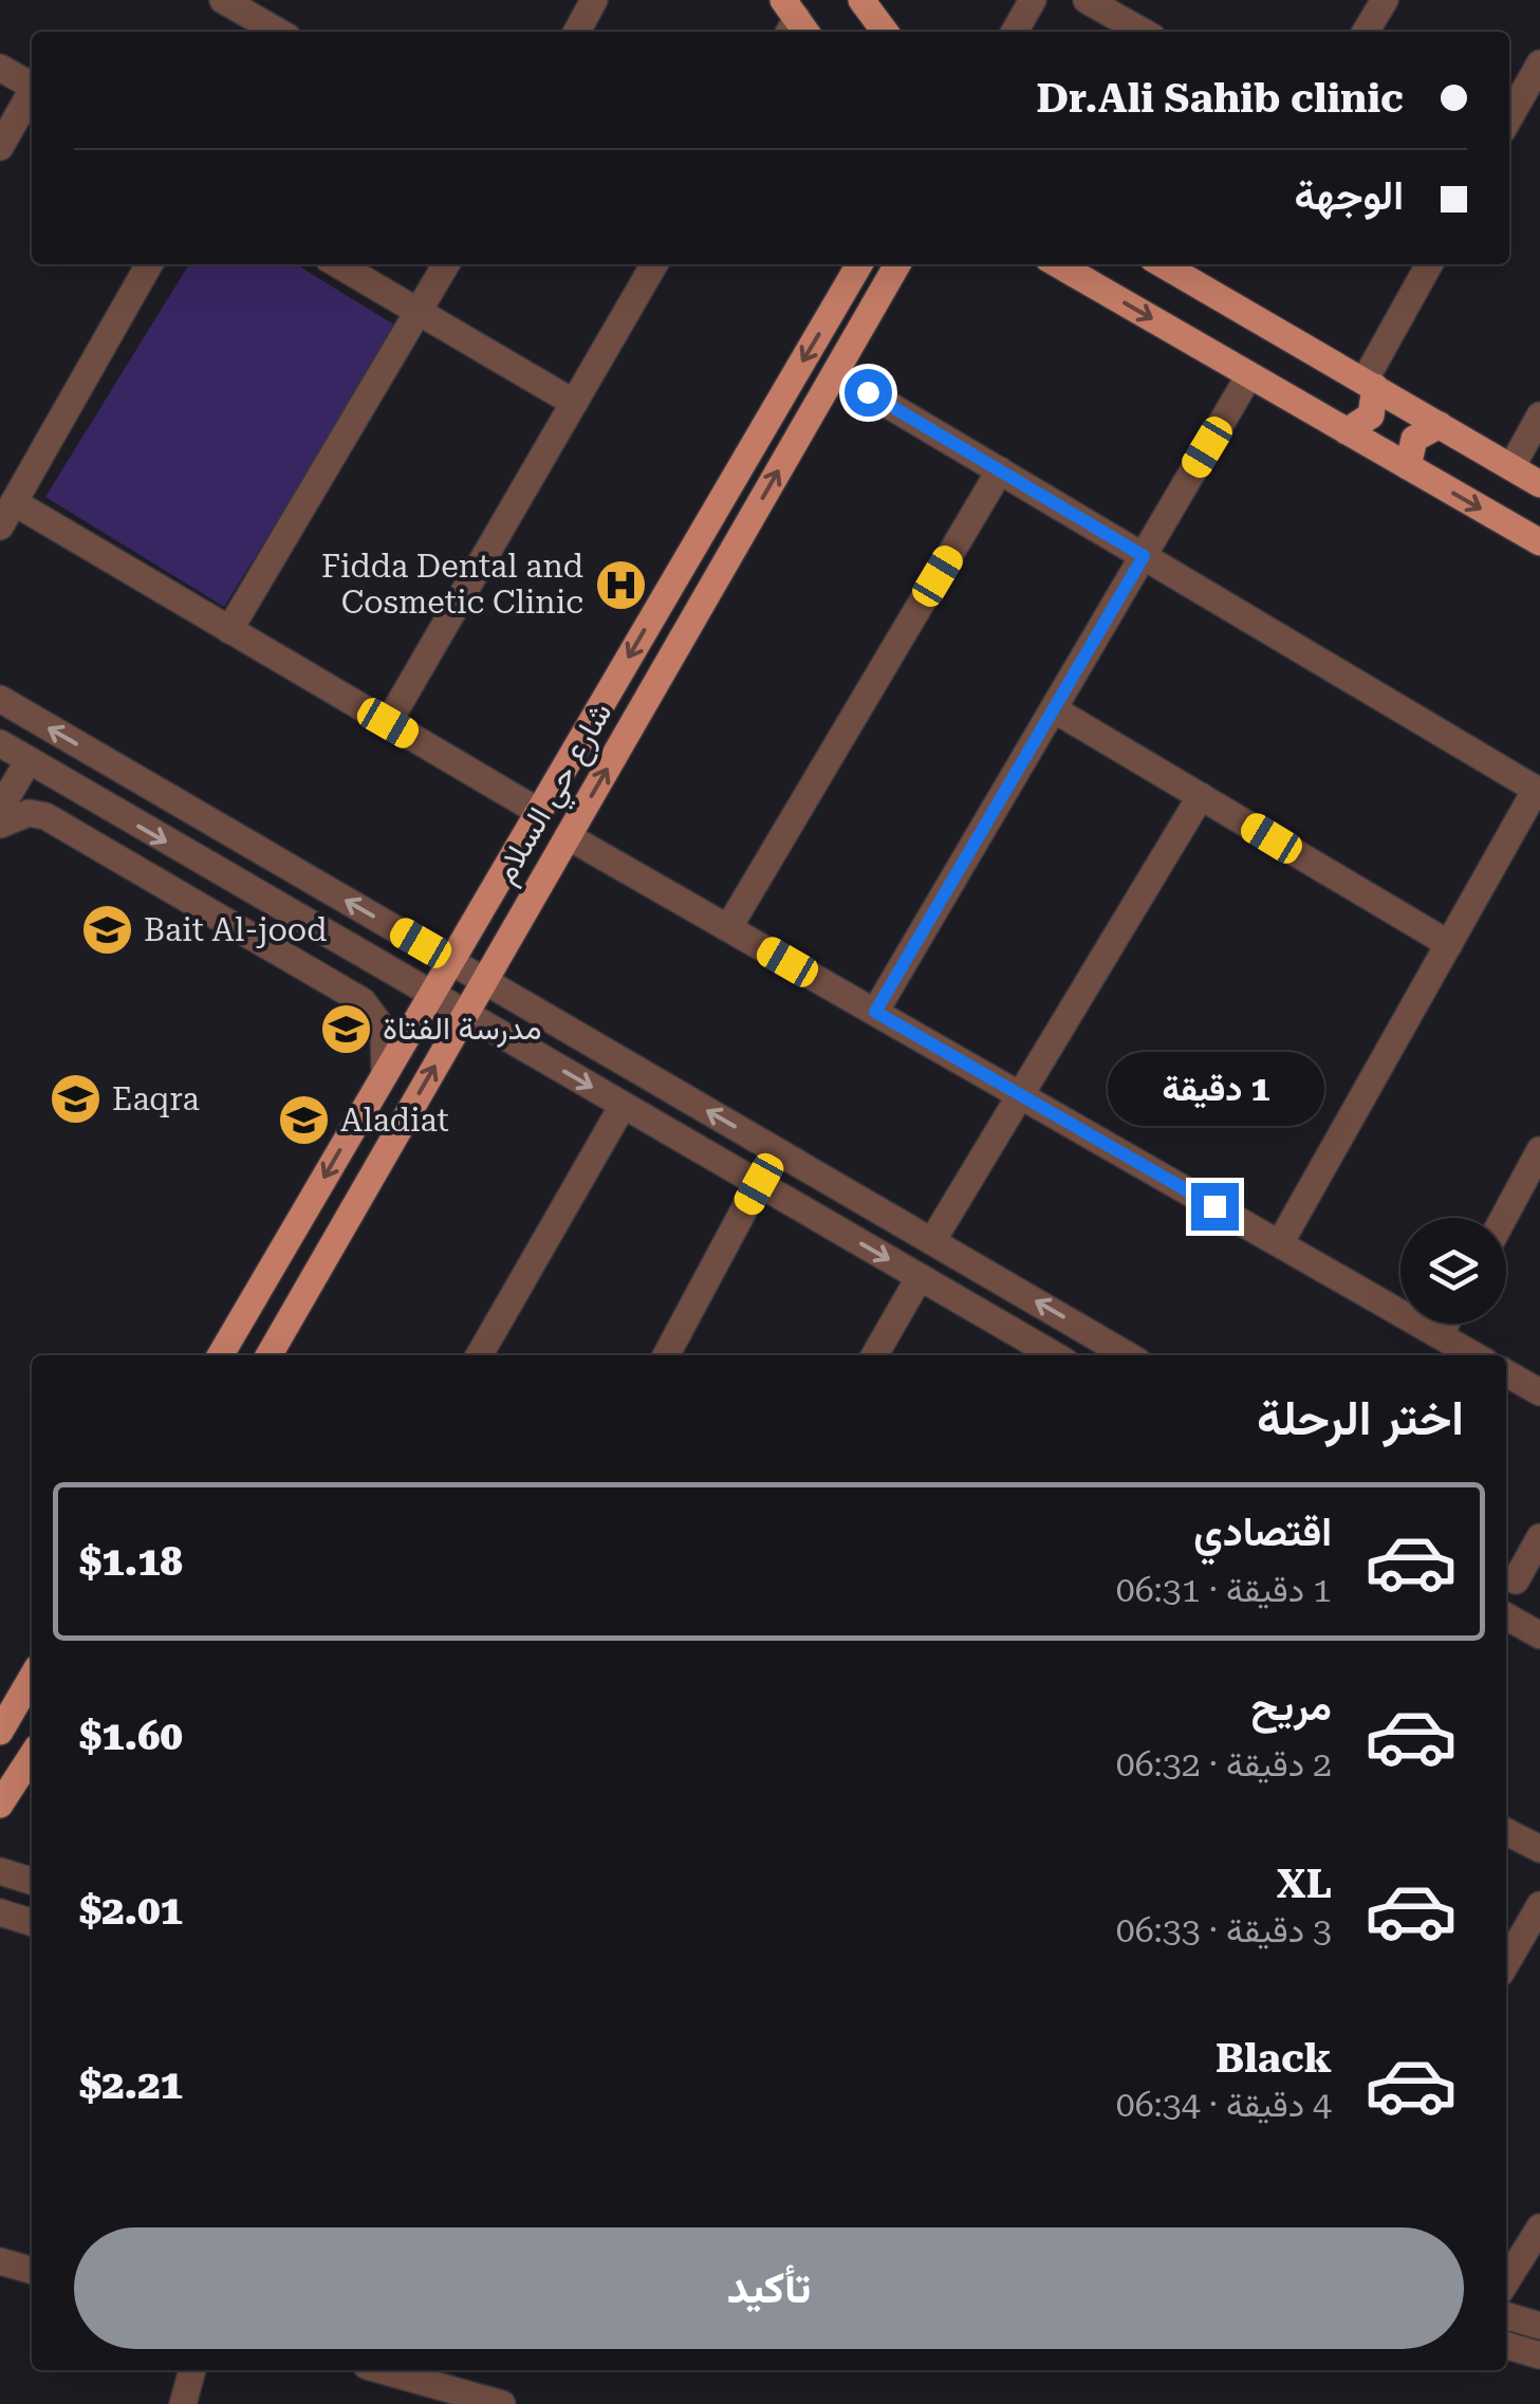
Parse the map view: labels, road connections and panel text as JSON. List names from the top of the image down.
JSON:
{
  "streets": {
    "main road": ["شارع حي السلام"]
  },
  "places": {
    "hospital": ["Fidda Dental and Cosmetic Clinic"],
    "school or university": [
      "Bait Al-jood",
      "مدرسة الفتاة",
      "Eaqra",
      "Aladiat"
    ]
  },
  "page": {
    "banner": ["Dr.Ali Sahib clinic", "الوجهة"],
    "bubble": "1 دقيقة",
    "heading": "اختر الرحلة",
    "list": [
      {
        "name": "اقتصادي",
        "note": "1 دقيقة · 06:31",
        "value": "$1.18"
      },
      {
        "name": "مريح",
        "note": "2 دقيقة · 06:32",
        "value": "$1.60"
      },
      {
        "name": "XL",
        "note": "3 دقيقة · 06:33",
        "value": "$2.01"
      },
      {
        "name": "Black",
        "note": "4 دقيقة · 06:34",
        "value": "$2.21"
      }
    ],
    "buttons": "تأكيد"
  }
}
